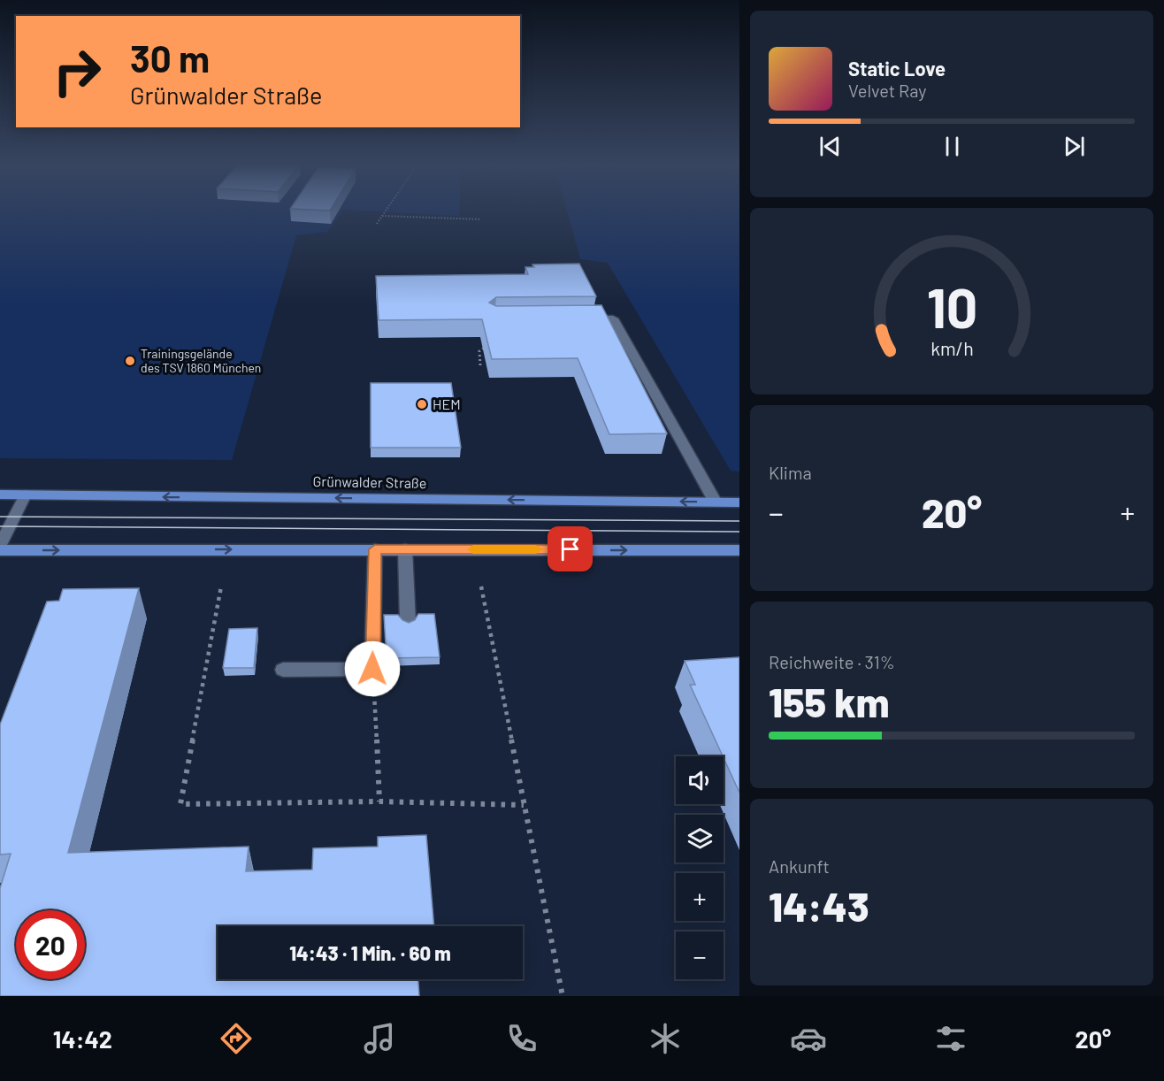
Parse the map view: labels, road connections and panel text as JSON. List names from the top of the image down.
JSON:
{
  "streets": {
    "main road": ["Grünwalder Straße"]
  },
  "places": ["Trainingsgelände des TSV 1860 München", "HEM"],
  "page": {
    "turn": ["30 m", "Grünwalder Straße"],
    "song": ["Static Love", "Velvet Ray"],
    "tile": [
      "Klima",
      ["Reichweite · 31%", "155 km"],
      ["Ankunft", "14:43"]
    ],
    "heat": ["−", "20°", "+"],
    "map_buttons": ["+", "−"],
    "limit": "20",
    "trip": "14:43 · 1 Min. · 60 m",
    "tabs": ["14:42", "20°"],
    "gauge": ["10", "km/h"]
  }
}
